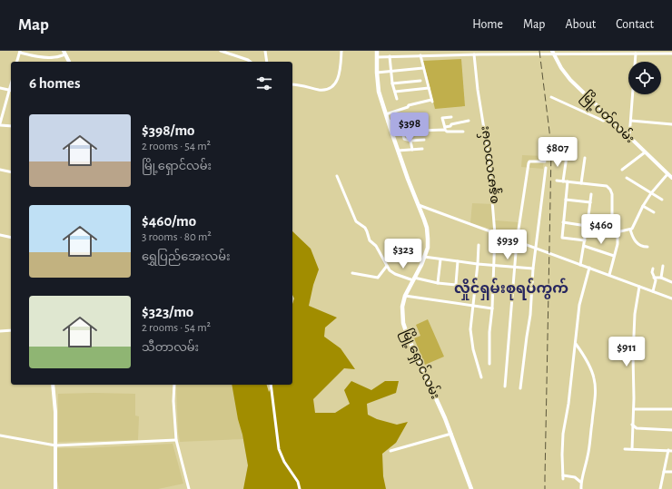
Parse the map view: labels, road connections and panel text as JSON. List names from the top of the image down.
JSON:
{
  "streets": {
    "highway": ["မြို့ရှောင်လမ်း"],
    "main road": ["မြို့ပတ်လမ်း"],
    "street": ["စန္ဒမာလာလမ်း"]
  },
  "districts": ["လှိုင်ရှမ်းစုရပ်ကွက်"],
  "page": {
    "header": "Map",
    "nav": [
      "Home",
      "Map",
      "About",
      "Contact"
    ],
    "heading": "6 homes",
    "list": [
      {
        "name": "$398/mo",
        "note": "2 rooms · 54 m² · မြို့ရှောင်လမ်း"
      },
      {
        "name": "$460/mo",
        "note": "3 rooms · 80 m² · ရွှေပြည်အေးလမ်း"
      },
      {
        "name": "$323/mo",
        "note": "2 rooms · 54 m² · သီတာလမ်း"
      }
    ],
    "price": [
      "$398",
      "$807",
      "$460",
      "$939",
      "$323",
      "$911"
    ]
  }
}
